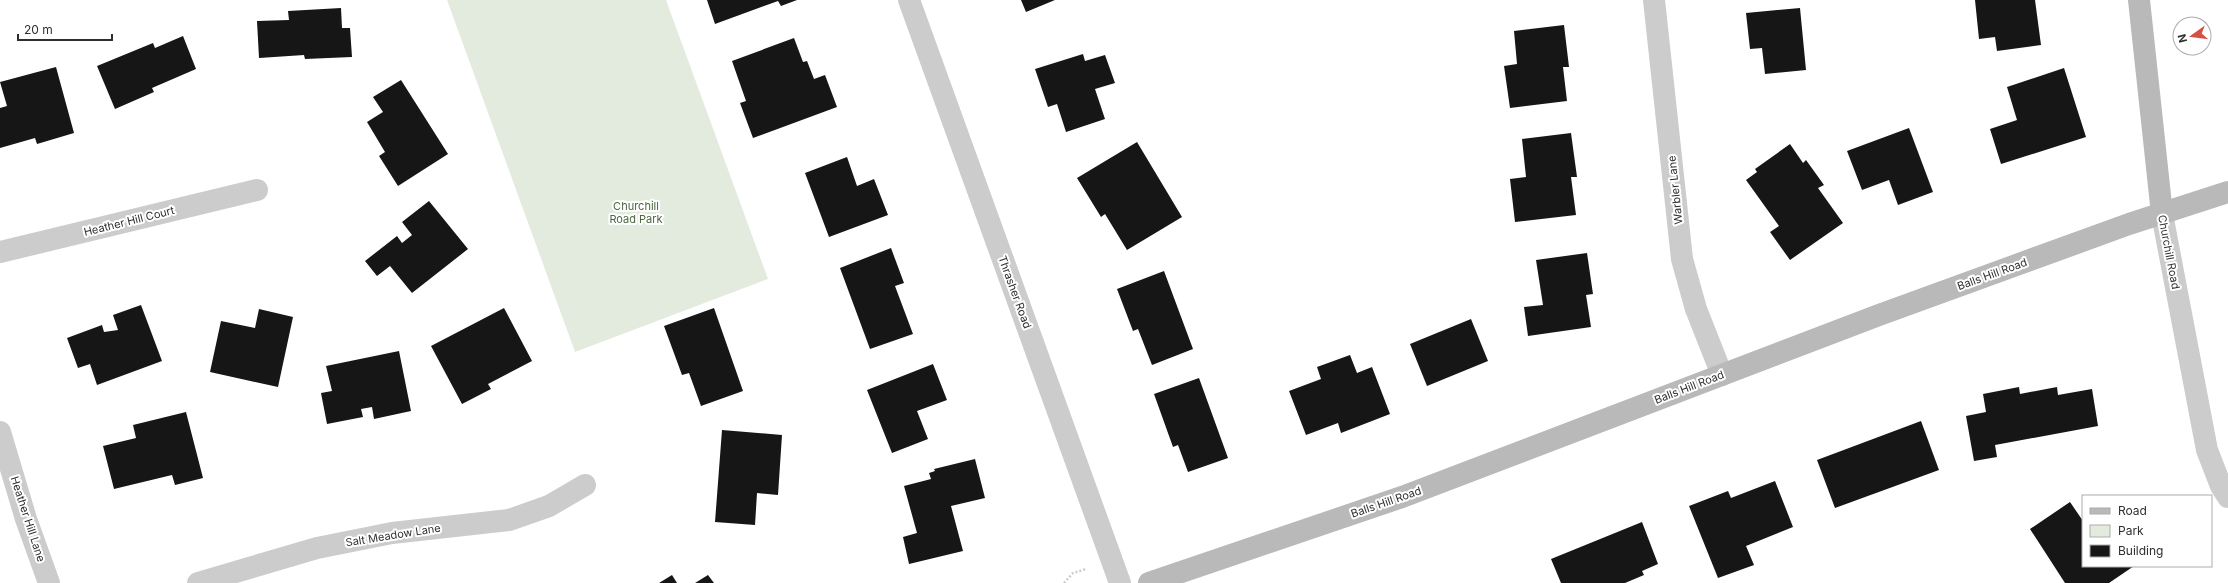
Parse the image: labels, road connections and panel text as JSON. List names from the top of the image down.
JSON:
{
  "streets": {
    "street": [
      "Warbler Lane",
      "Heather Hill Court",
      "Churchill Road",
      "Balls Hill Road",
      "Thrasher Road",
      "Heather Hill Lane",
      "Salt Meadow Lane"
    ]
  },
  "crossings": [
    ["Warbler Lane", "Balls Hill Road"],
    ["Churchill Road", "Balls Hill Road"]
  ],
  "parks": ["Churchill Road Park"],
  "legend": ["Road", "Park", "Building"],
  "scale_bar": "20 m",
  "north": "left"
}
